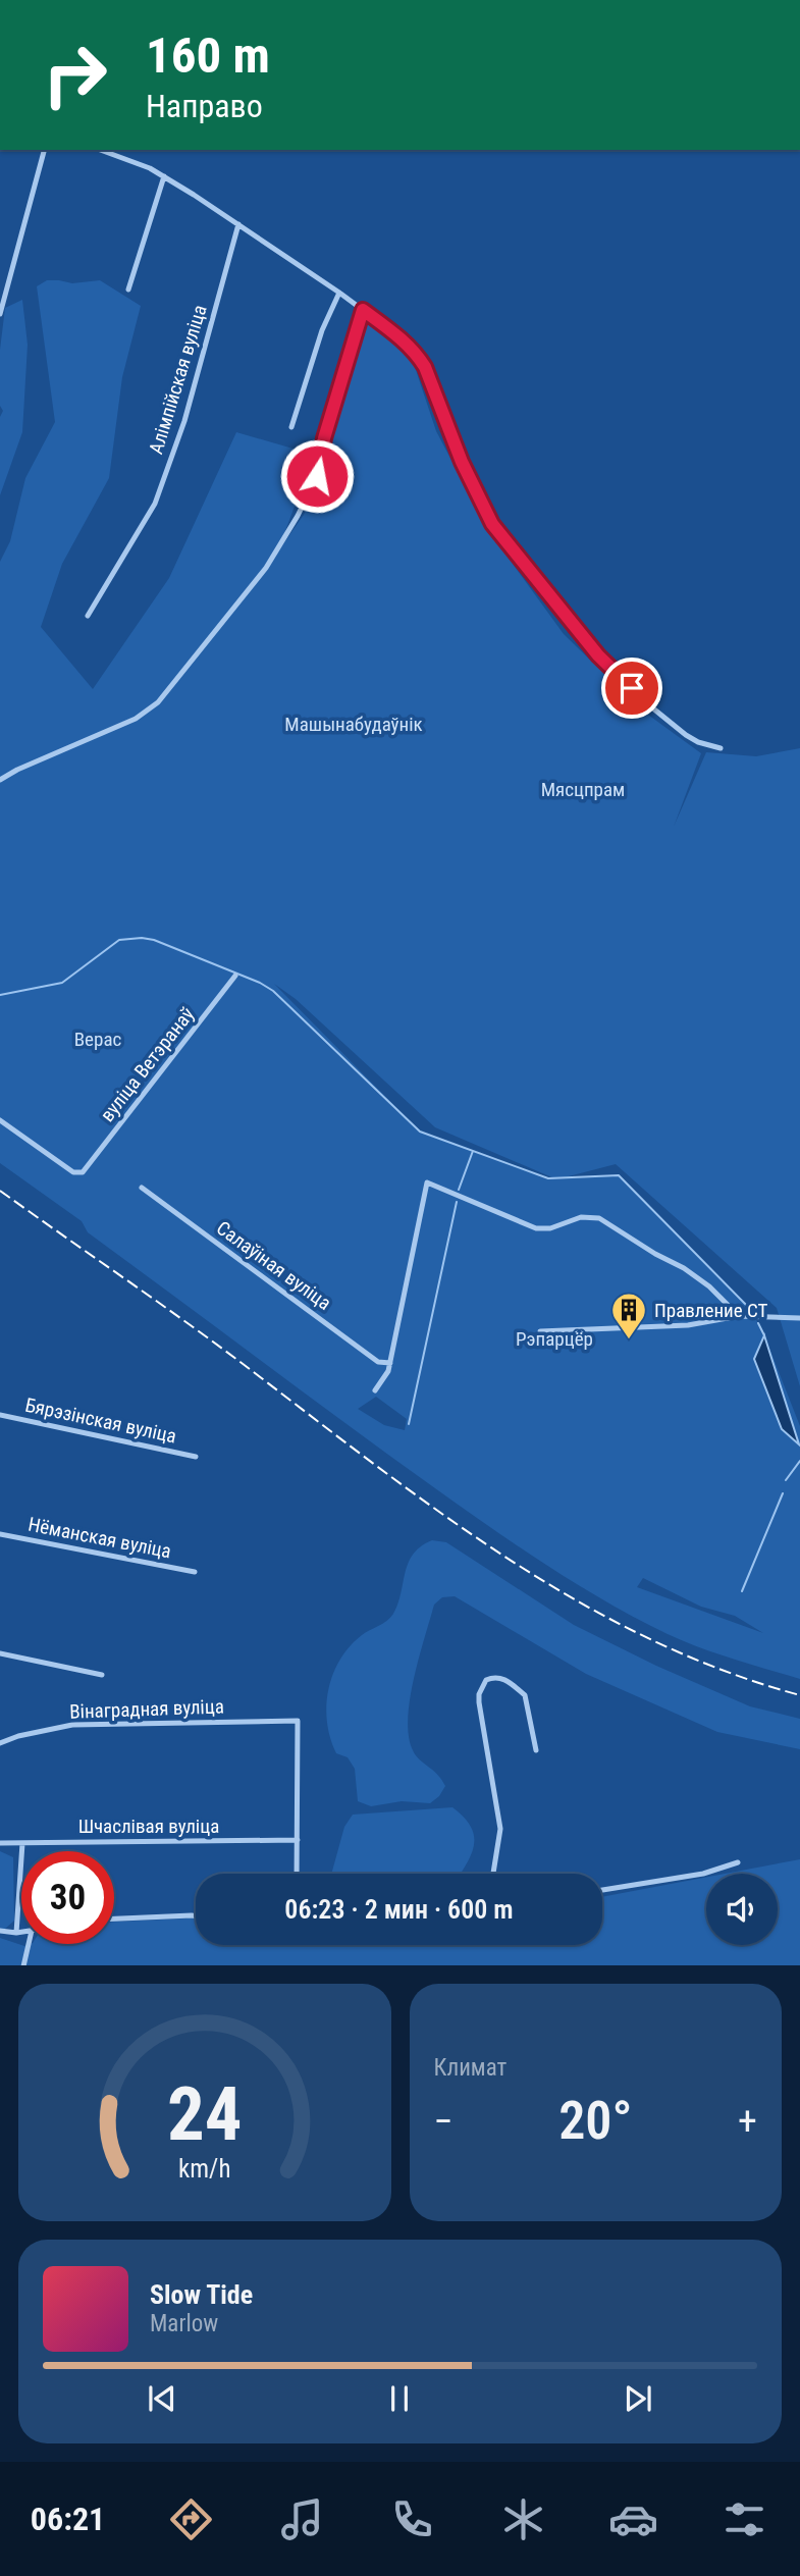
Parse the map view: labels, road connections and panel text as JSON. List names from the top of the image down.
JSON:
{
  "streets": {
    "street": [
      "Алімпійская вуліца",
      "вуліца Ветэранаў",
      "Салаўіная вуліца",
      "Бярэзінская вуліца",
      "Нёманская вуліца",
      "Вінаградная вуліца",
      "Шчаслівая вуліца"
    ]
  },
  "crossings": [
    ["Вінаградная вуліца", "Шчаслівая вуліца"]
  ],
  "parks": [
    "Машынабудаўнік",
    "Мясцпрам",
    "Верас",
    "Рэпарцёр"
  ],
  "places": {
    "building": ["Правление СТ"]
  },
  "page": {
    "turn": ["160 m", "Направо"],
    "limit": "30",
    "trip": "06:23 · 2 мин · 600 m",
    "tile": "Климат",
    "heat": ["−", "20°", "+"],
    "song": ["Slow Tide", "Marlow"],
    "tabs": "06:21",
    "gauge": ["24", "km/h"]
  }
}
